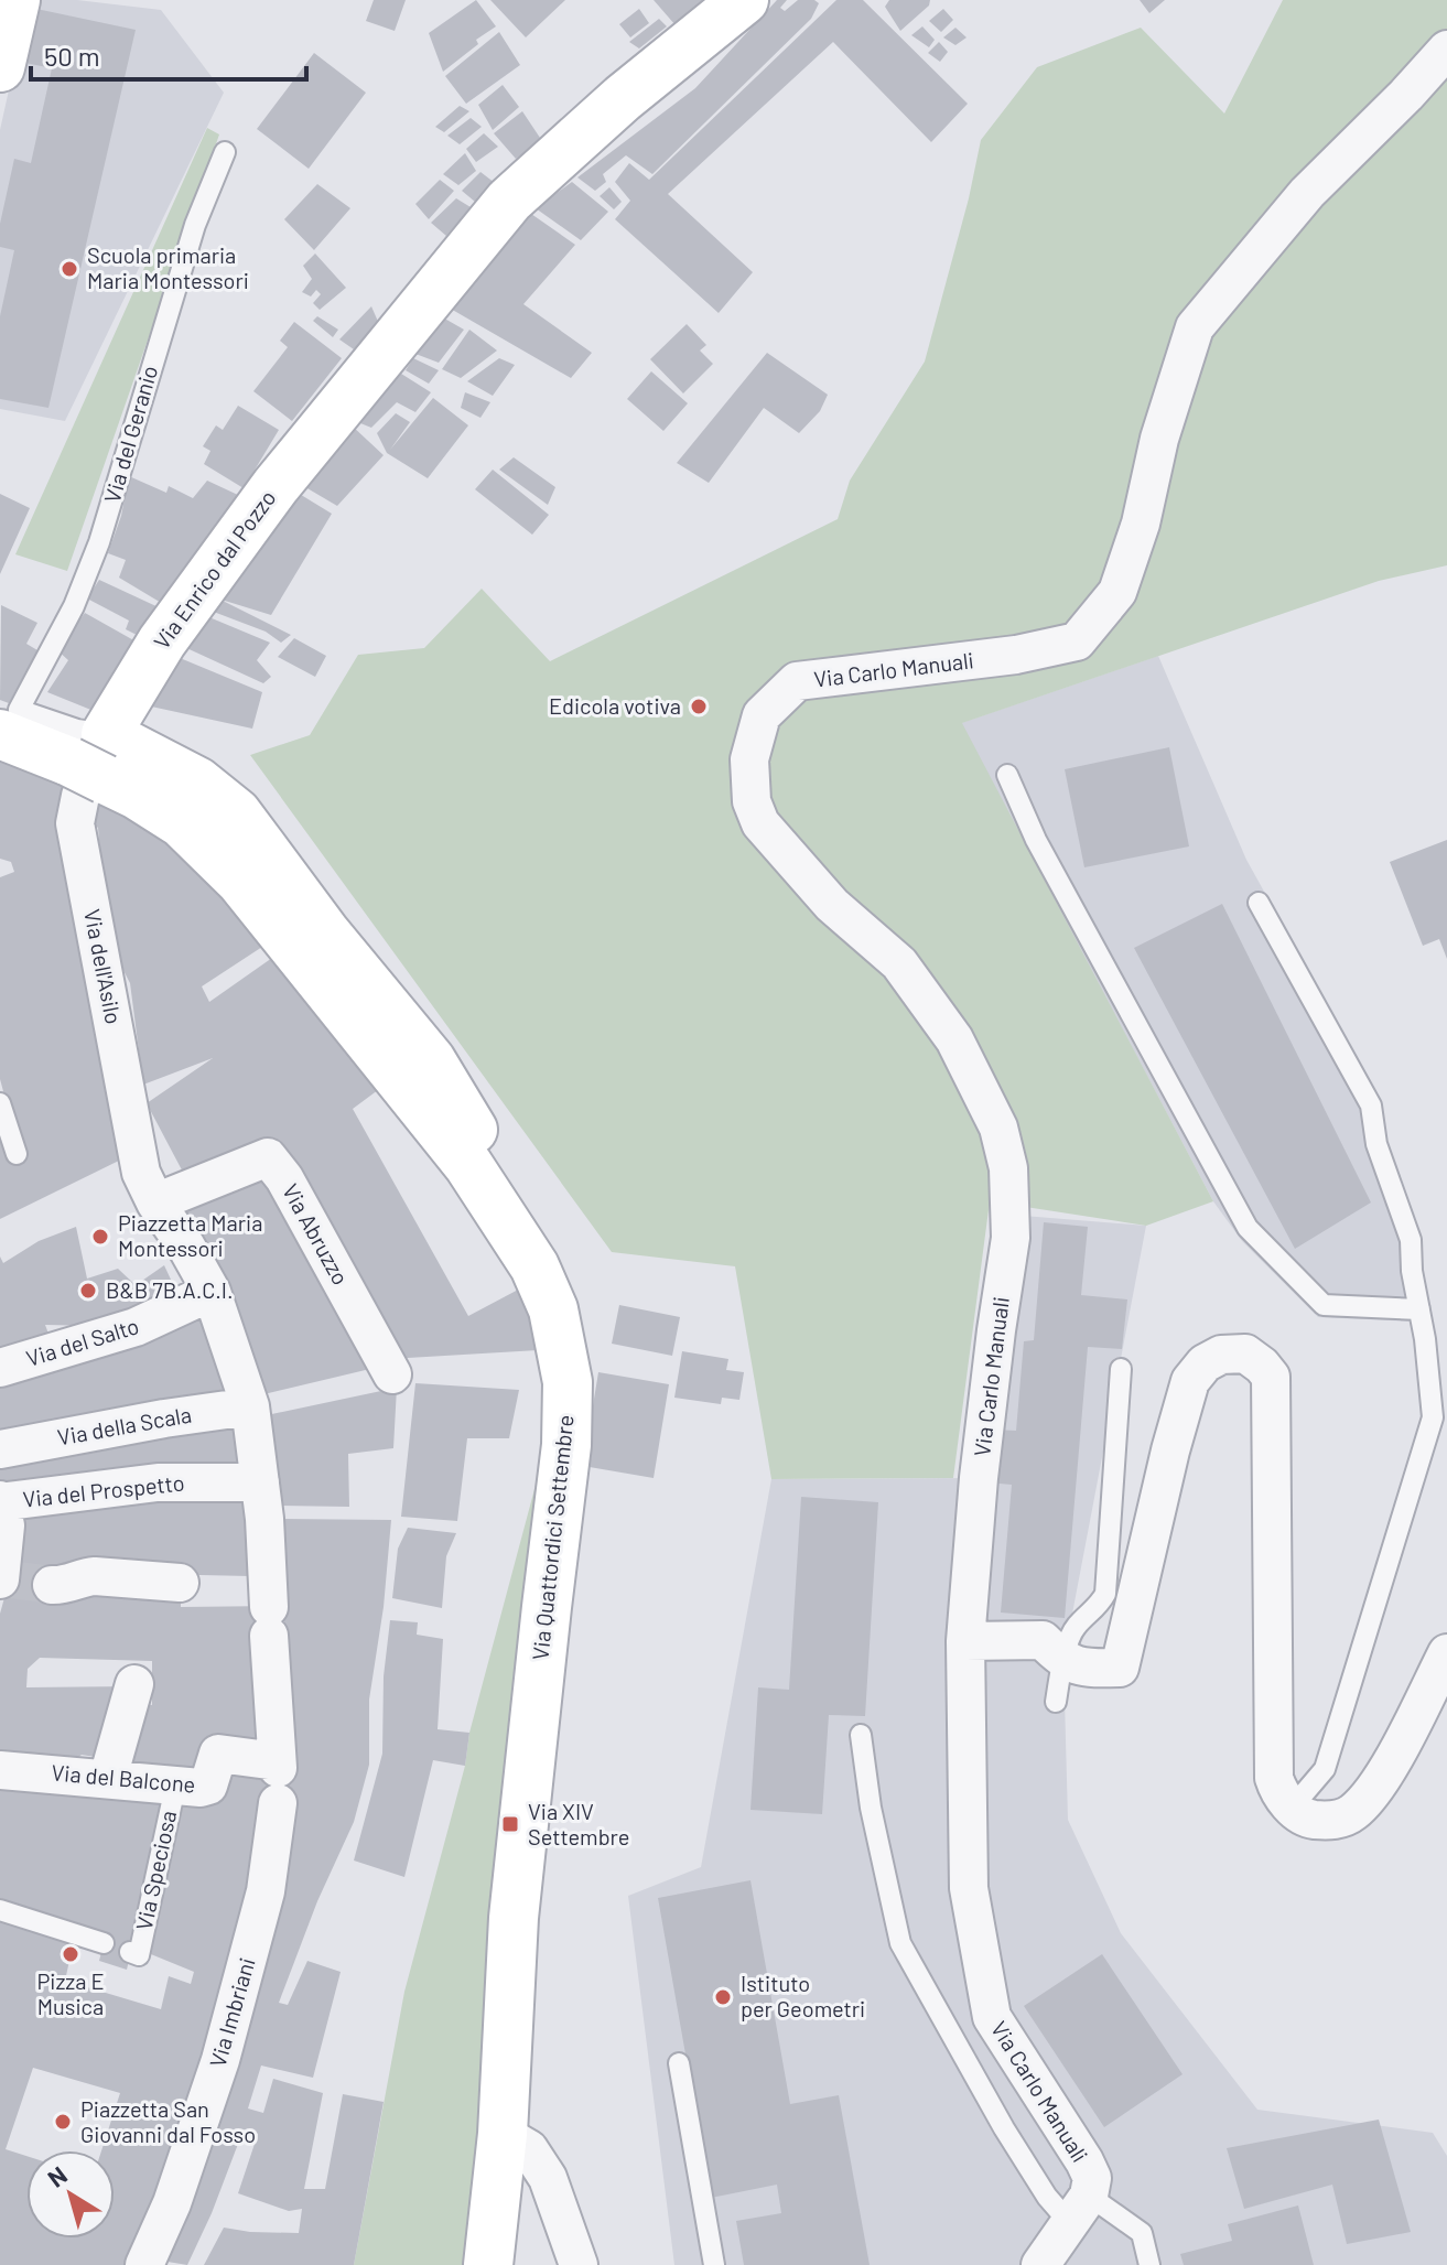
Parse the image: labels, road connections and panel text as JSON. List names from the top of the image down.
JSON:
{
  "streets": {
    "main road": ["Via Enrico dal Pozzo", "Via Quattordici Settembre"],
    "street": [
      "Via Carlo Manuali",
      "Via dell'Asilo",
      "Via Abruzzo",
      "Via del Salto",
      "Via della Scala",
      "Via del Prospetto",
      "Via del Balcone",
      "Via Imbriani"
    ],
    "lane": ["Via del Geranio", "Via Speciosa"]
  },
  "crossings": [
    ["Via del Geranio", "Via Quattordici Settembre"],
    ["Via Enrico dal Pozzo", "Via dell'Asilo"],
    ["Via Enrico dal Pozzo", "Via Quattordici Settembre"],
    ["Via dell'Asilo", "Via Abruzzo"],
    ["Via dell'Asilo", "Via Quattordici Settembre"],
    ["Via dell'Asilo", "Via Imbriani"],
    ["Via Abruzzo", "Via Imbriani"],
    ["Via del Salto", "Via Imbriani"],
    ["Via della Scala", "Via Imbriani"],
    ["Via del Prospetto", "Via Imbriani"],
    ["Via del Balcone", "Via Speciosa"],
    ["Via del Balcone", "Via Imbriani"]
  ],
  "places": {
    "other": [
      "Scuola primaria Maria Montessori",
      "Edicola votiva",
      "Piazzetta Maria Montessori",
      "B&B 7B.A.C.I.",
      "Pizza E Musica",
      "Istituto per Geometri",
      "Piazzetta San Giovanni dal Fosso"
    ],
    "transit": ["Via XIV Settembre"]
  },
  "scale_bar": "50 m",
  "north": "top left"
}
